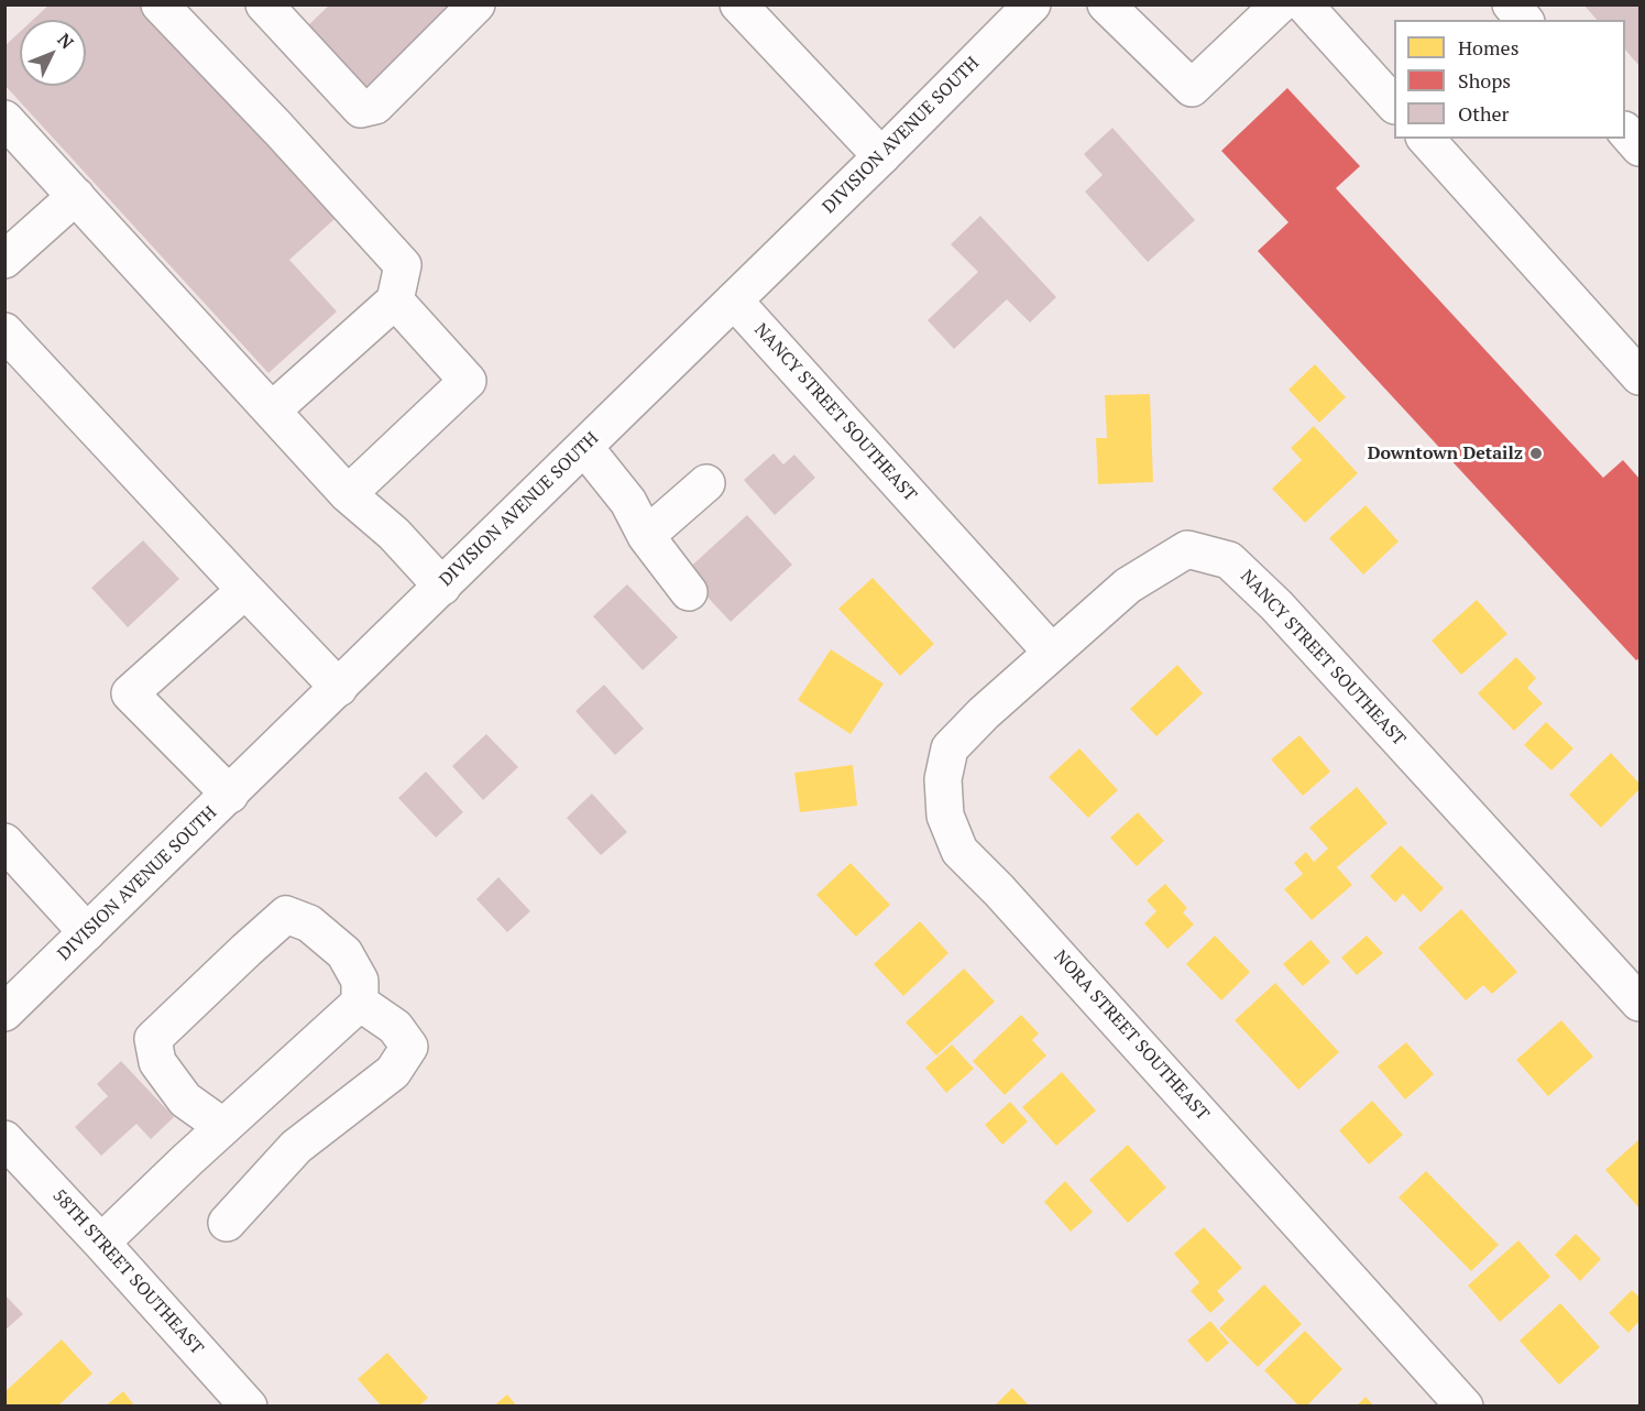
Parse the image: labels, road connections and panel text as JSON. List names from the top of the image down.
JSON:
{
  "streets": {
    "street": [
      "DIVISION AVENUE SOUTH",
      "NANCY STREET SOUTHEAST",
      "NORA STREET SOUTHEAST",
      "58TH STREET SOUTHEAST"
    ]
  },
  "crossings": [
    ["DIVISION AVENUE SOUTH", "NANCY STREET SOUTHEAST"],
    ["NANCY STREET SOUTHEAST", "NORA STREET SOUTHEAST"]
  ],
  "places": ["Downtown Detailz"],
  "legend": ["Homes", "Shops", "Other"],
  "north": "top right"
}
